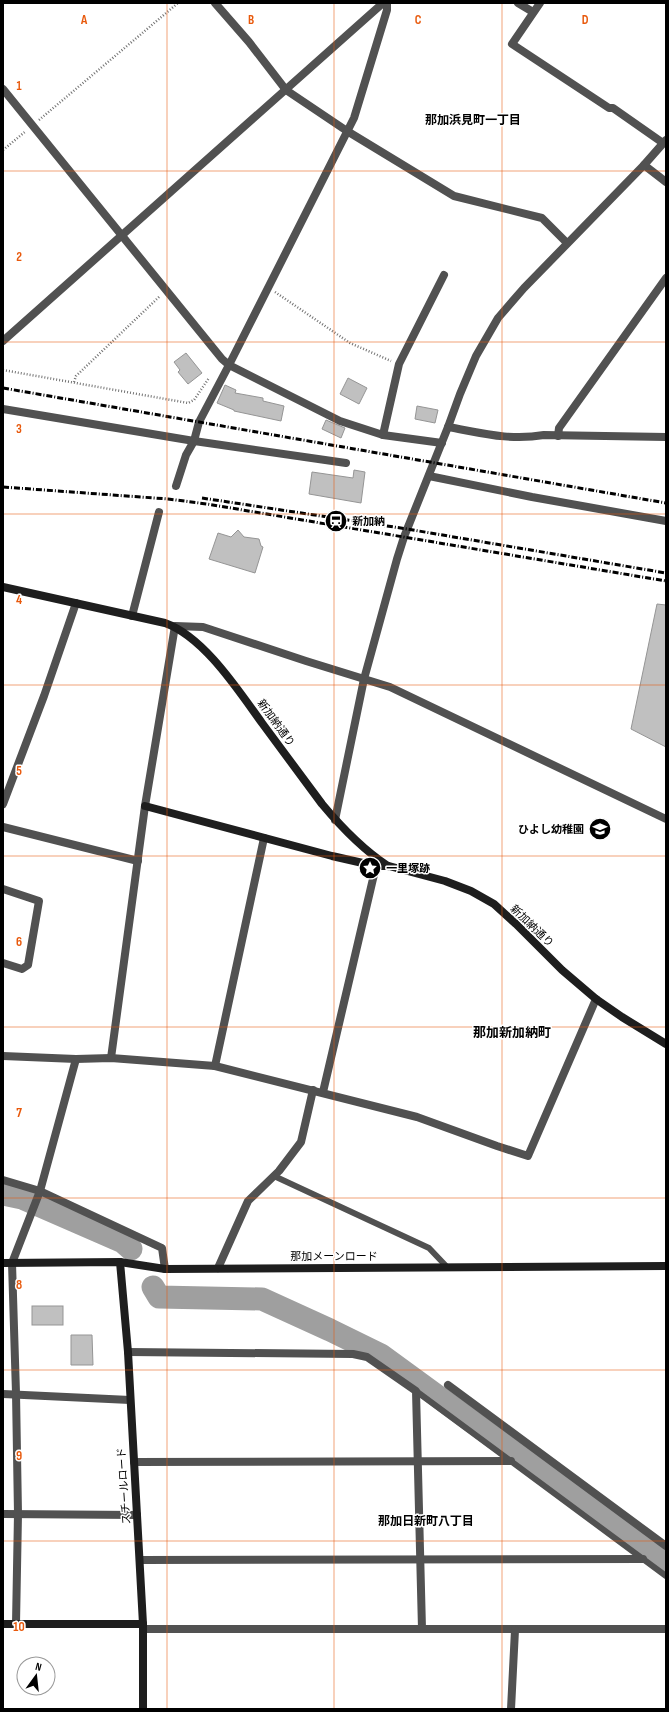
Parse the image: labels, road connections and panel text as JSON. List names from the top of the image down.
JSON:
{
  "streets": {
    "street": ["新加納通り", "那加メーンロード", "スチールロード"]
  },
  "crossings": [
    ["那加メーンロード", "スチールロード"]
  ],
  "districts": ["那加浜見町一丁目", "那加新加納町", "那加日新町八丁目"],
  "places": {
    "station": ["新加納"],
    "school or university": ["ひよし幼稚園"],
    "place": ["一里塚跡"]
  },
  "north": "top",
  "grid": {
    "columns": [
      "A",
      "B",
      "C",
      "D"
    ],
    "rows": [
      "1",
      "2",
      "3",
      "4",
      "5",
      "6",
      "7",
      "8",
      "9",
      "10"
    ]
  }
}
